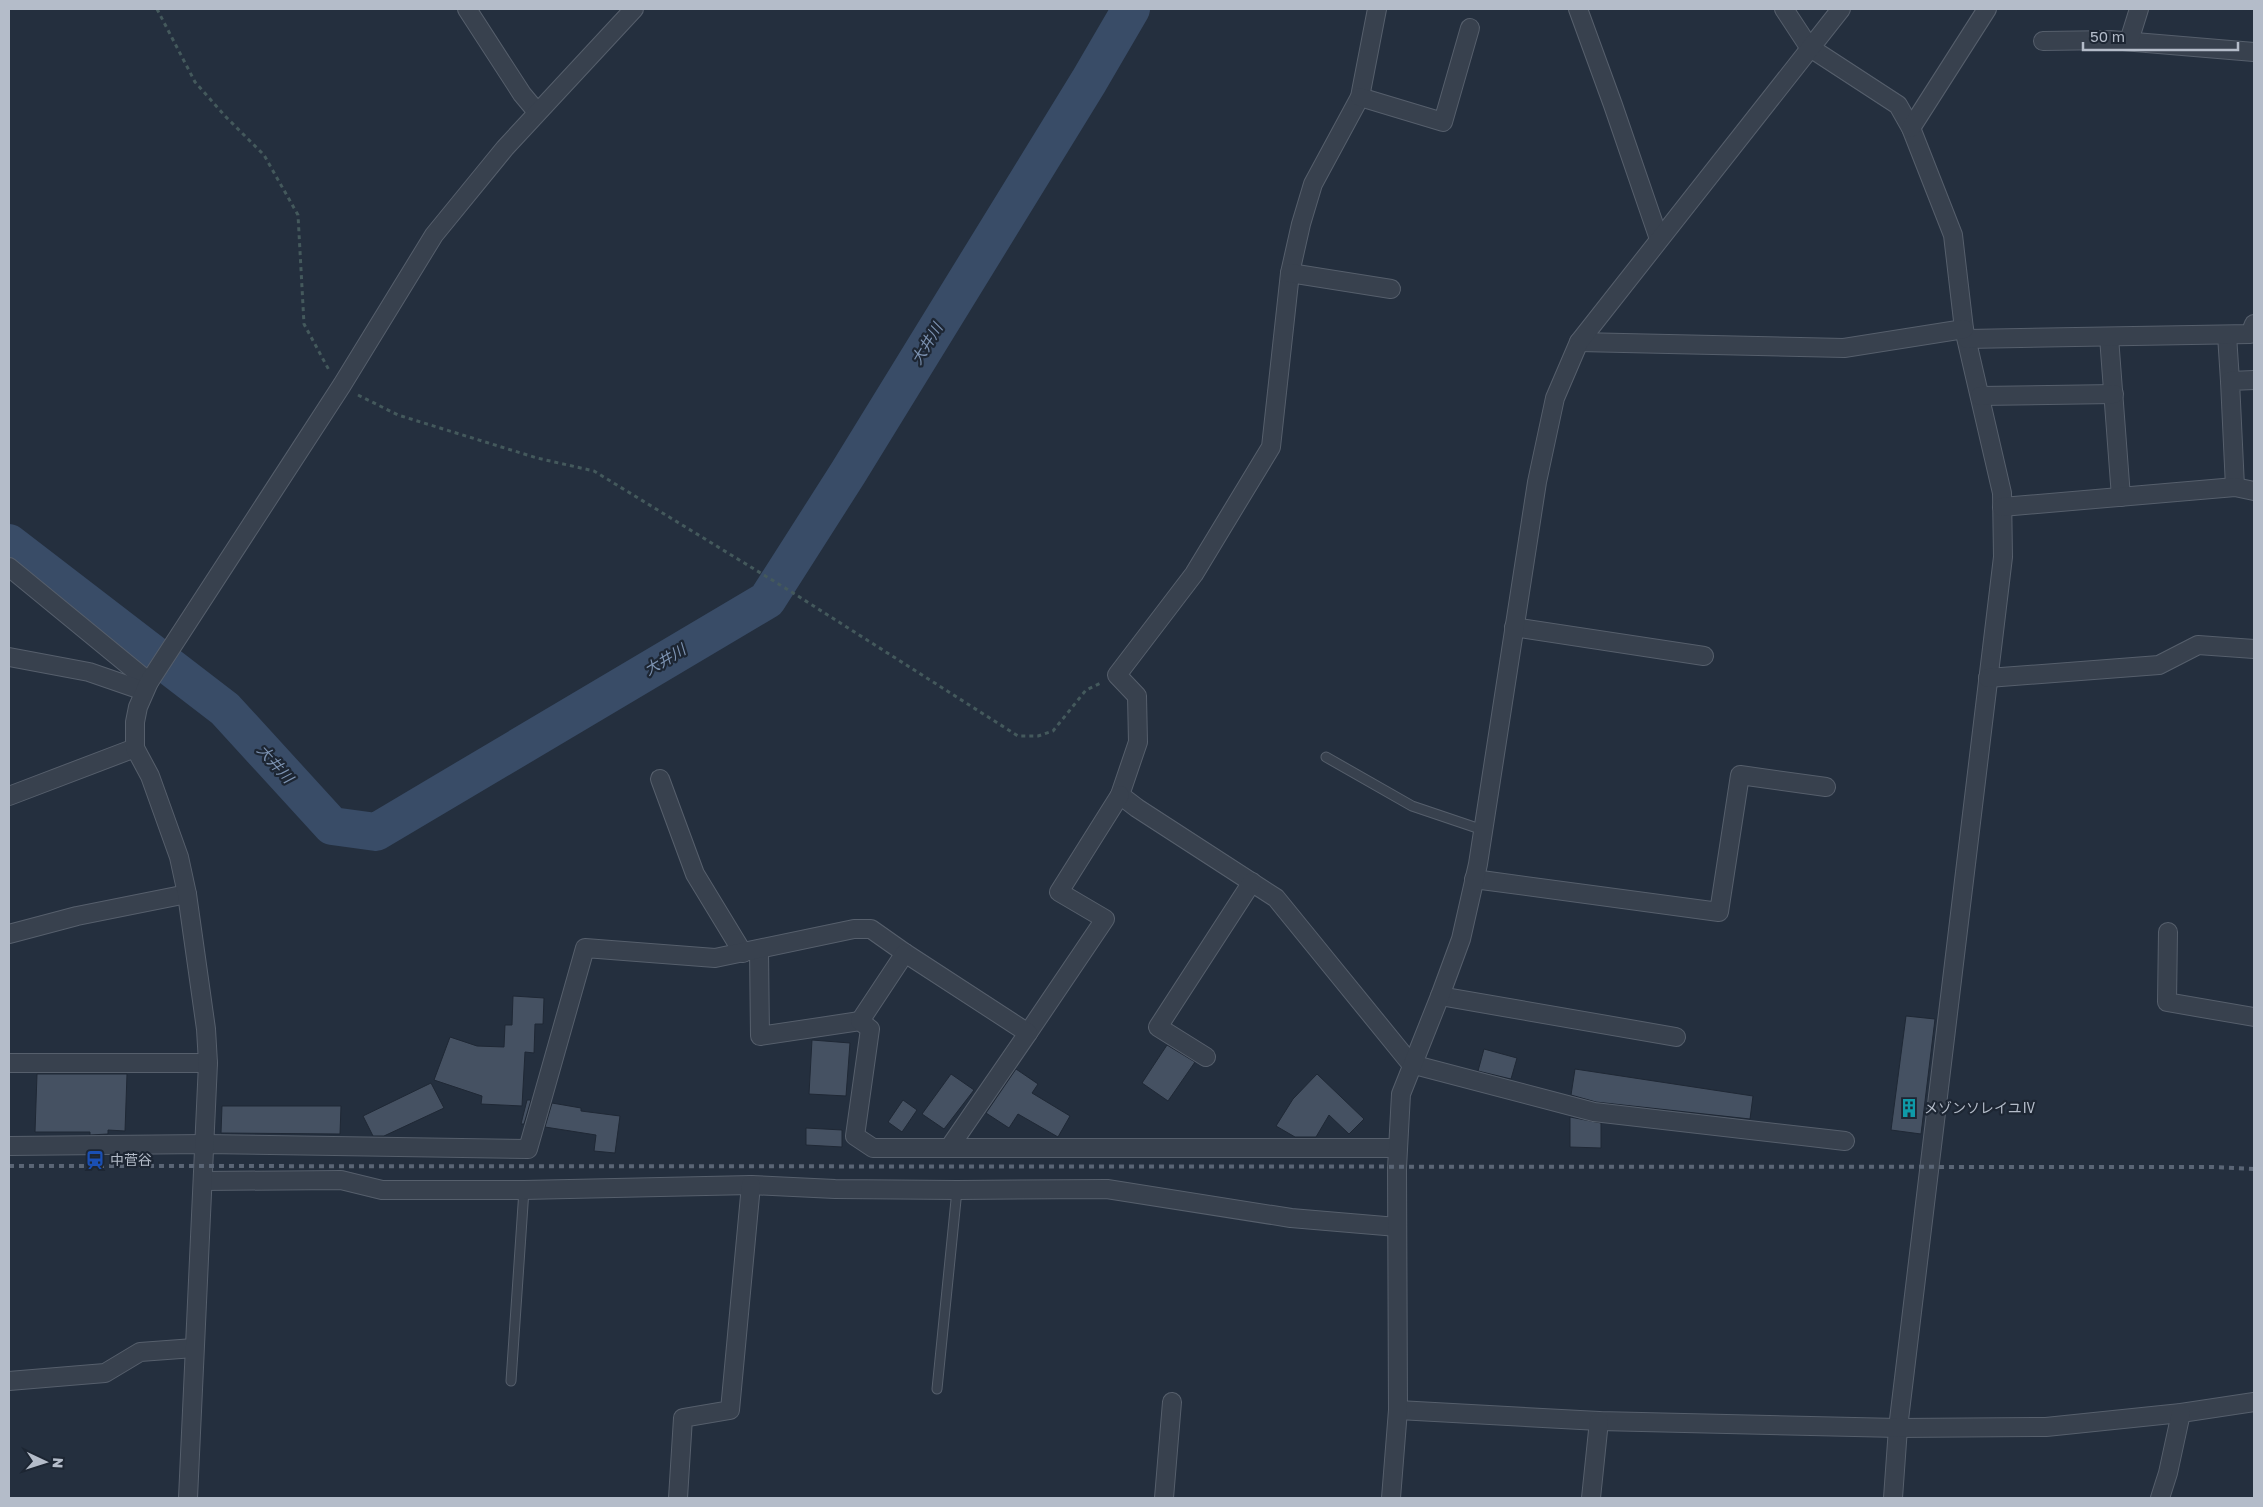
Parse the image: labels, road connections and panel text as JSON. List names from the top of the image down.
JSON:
{
  "water": ["大井川"],
  "places": {
    "building": ["メゾンソレイユⅣ"],
    "station": ["中菅谷"]
  },
  "scale_bar": "50 m",
  "north": "right"
}
